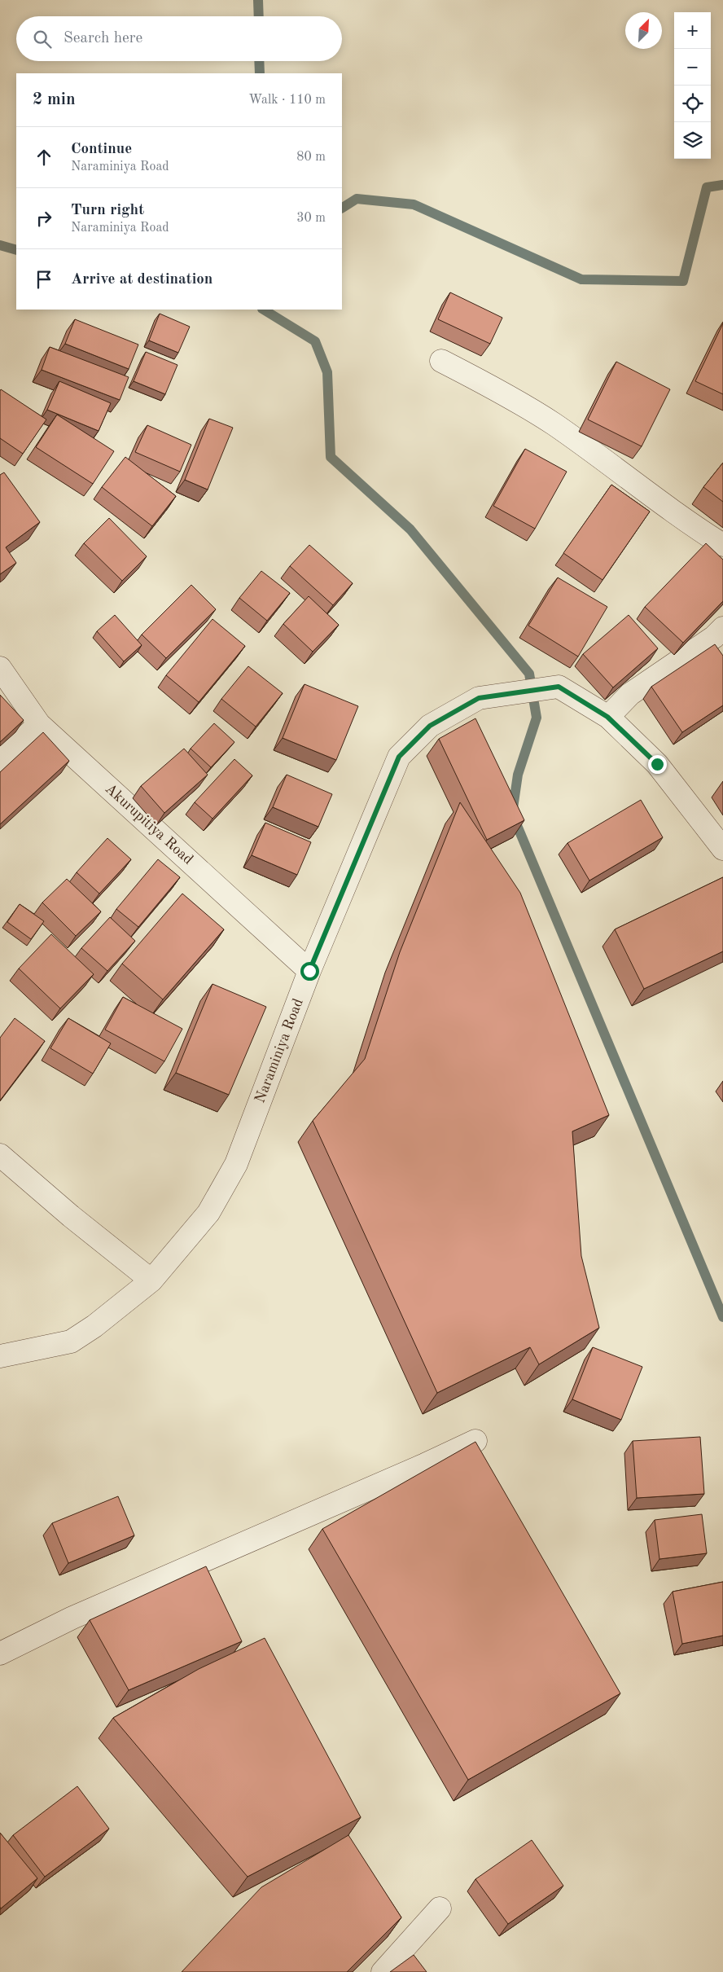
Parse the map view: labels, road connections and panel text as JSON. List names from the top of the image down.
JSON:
{
  "streets": {
    "street": ["Akurupitiya Road", "Naraminiya Road"]
  },
  "crossings": [
    ["Akurupitiya Road", "Naraminiya Road"]
  ],
  "north": "top right",
  "page": {
    "map_buttons": ["+", "−"],
    "search": "Search here",
    "heading": ["2 min", "Walk · 110 m"],
    "list": [
      ["Continue", "Naraminiya Road", "80 m"],
      ["Turn right", "Naraminiya Road", "30 m"],
      "Arrive at destination"
    ]
  }
}
